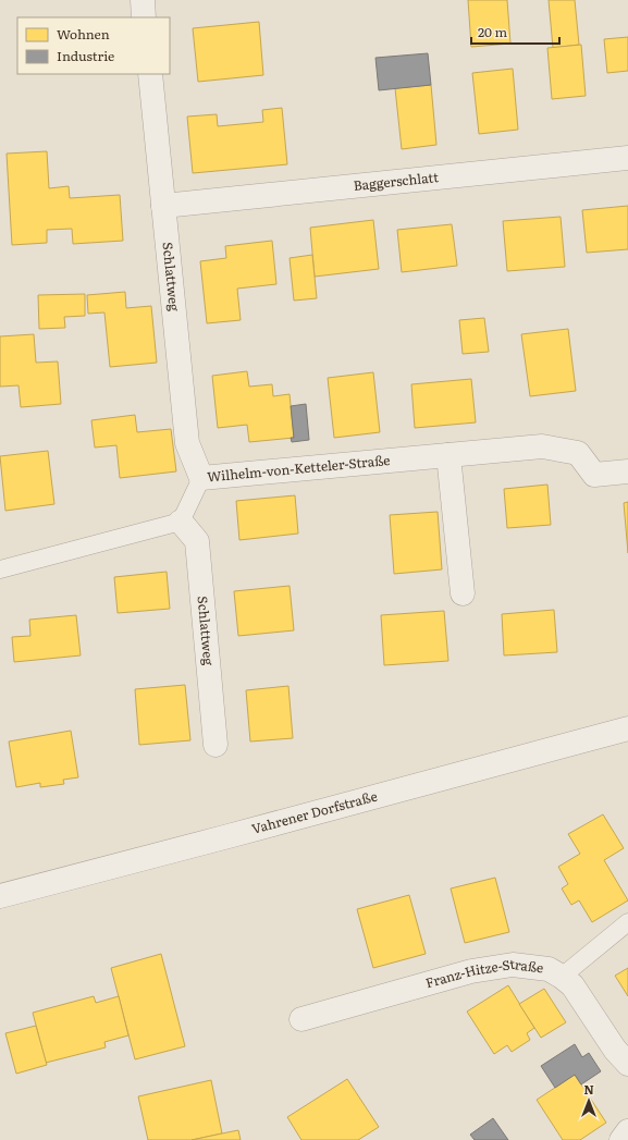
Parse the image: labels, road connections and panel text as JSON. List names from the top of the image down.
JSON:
{
  "streets": {
    "street": [
      "Baggerschlatt",
      "Schlattweg",
      "Wilhelm-von-Ketteler-Straße",
      "Vahrener Dorfstraße",
      "Franz-Hitze-Straße"
    ]
  },
  "crossings": [
    ["Baggerschlatt", "Schlattweg"],
    ["Schlattweg", "Wilhelm-von-Ketteler-Straße"]
  ],
  "legend": ["Wohnen", "Industrie"],
  "scale_bar": "20 m",
  "north": "top"
}
